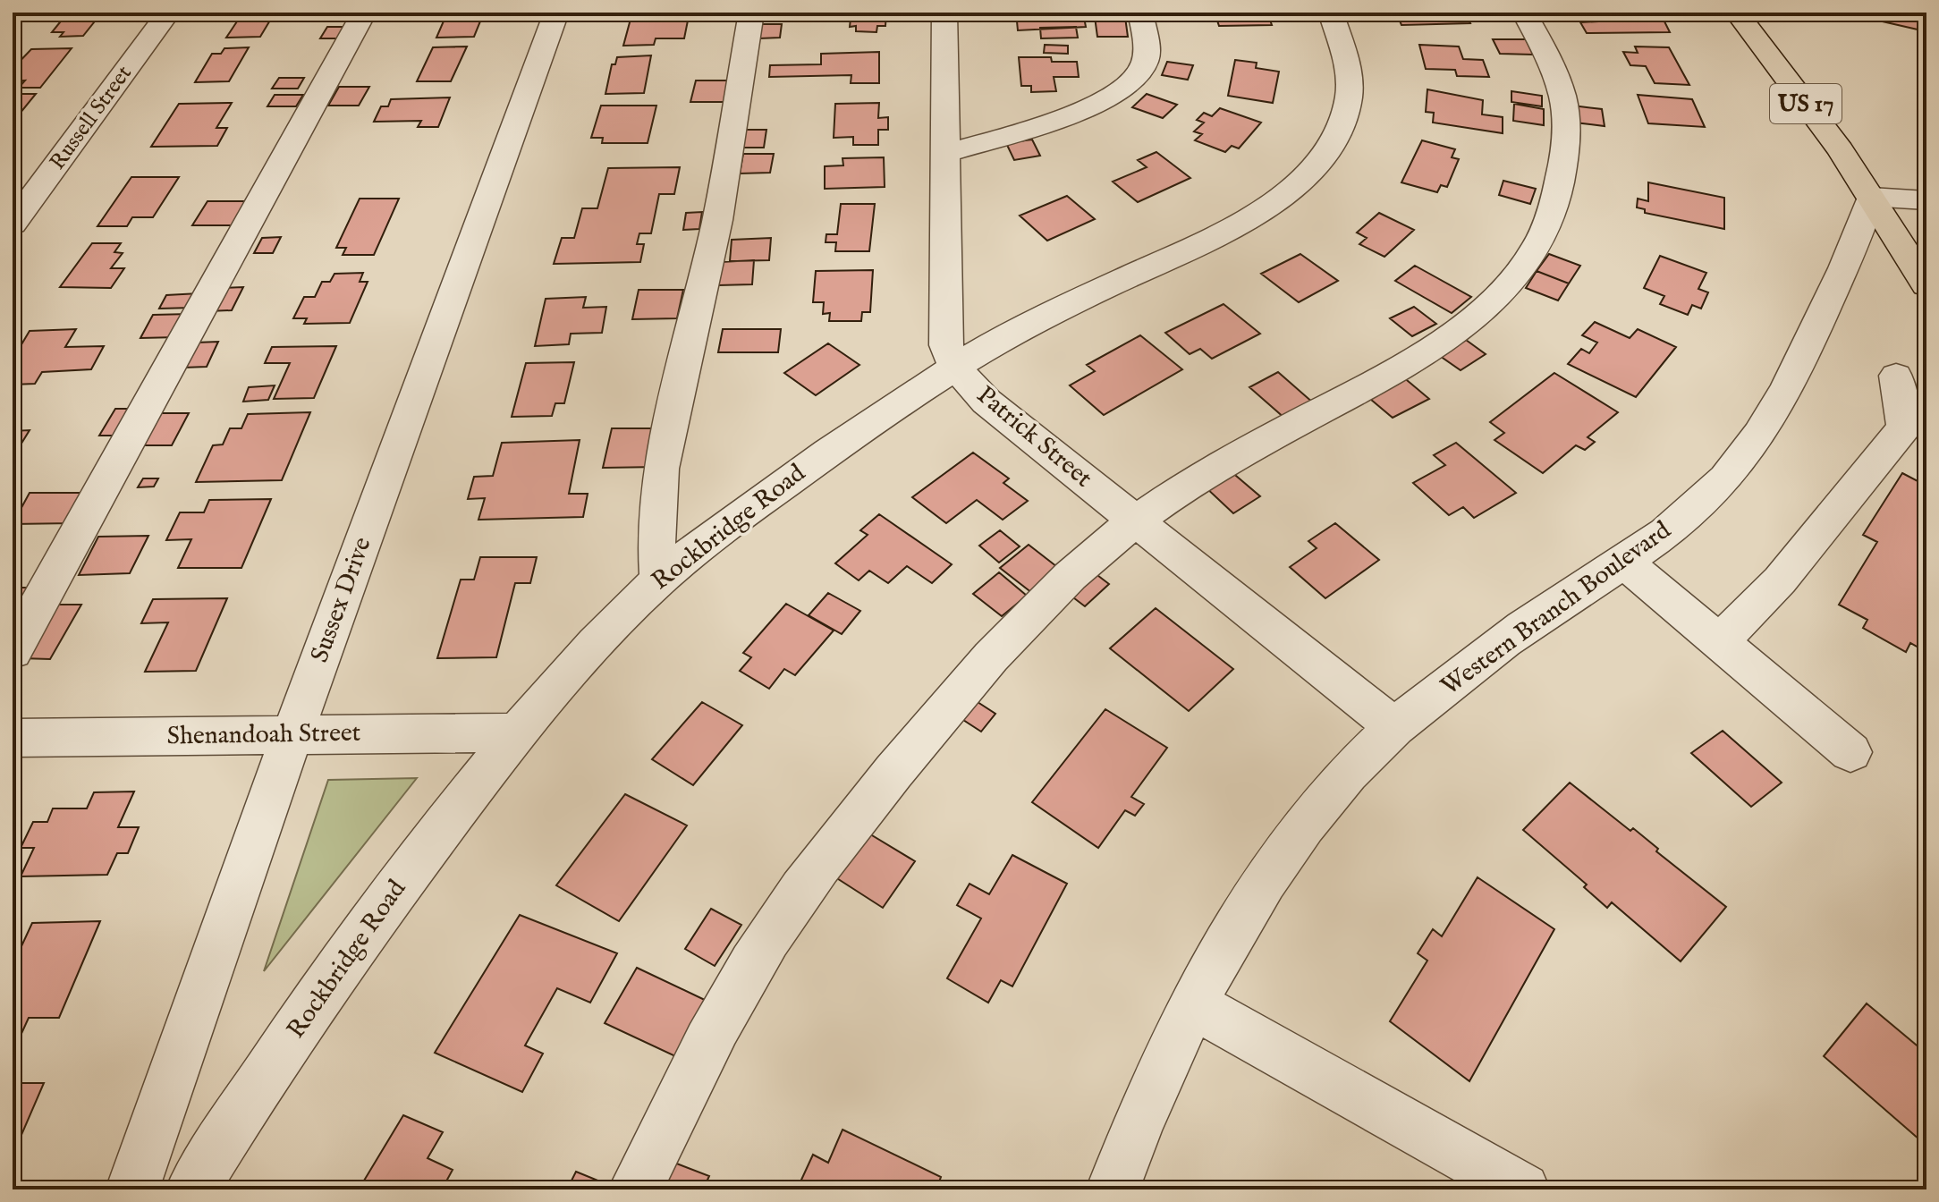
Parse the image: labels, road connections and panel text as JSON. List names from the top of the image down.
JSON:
{
  "streets": {
    "main road": ["US 17"],
    "street": [
      "Russell Street",
      "Patrick Street",
      "Rockbridge Road",
      "Sussex Drive",
      "Western Branch Boulevard",
      "Shenandoah Street"
    ]
  },
  "crossings": [
    ["US 17", "Western Branch Boulevard"],
    ["Patrick Street", "Rockbridge Road"],
    ["Patrick Street", "Western Branch Boulevard"],
    ["Rockbridge Road", "Shenandoah Street"],
    ["Sussex Drive", "Shenandoah Street"]
  ]
}
